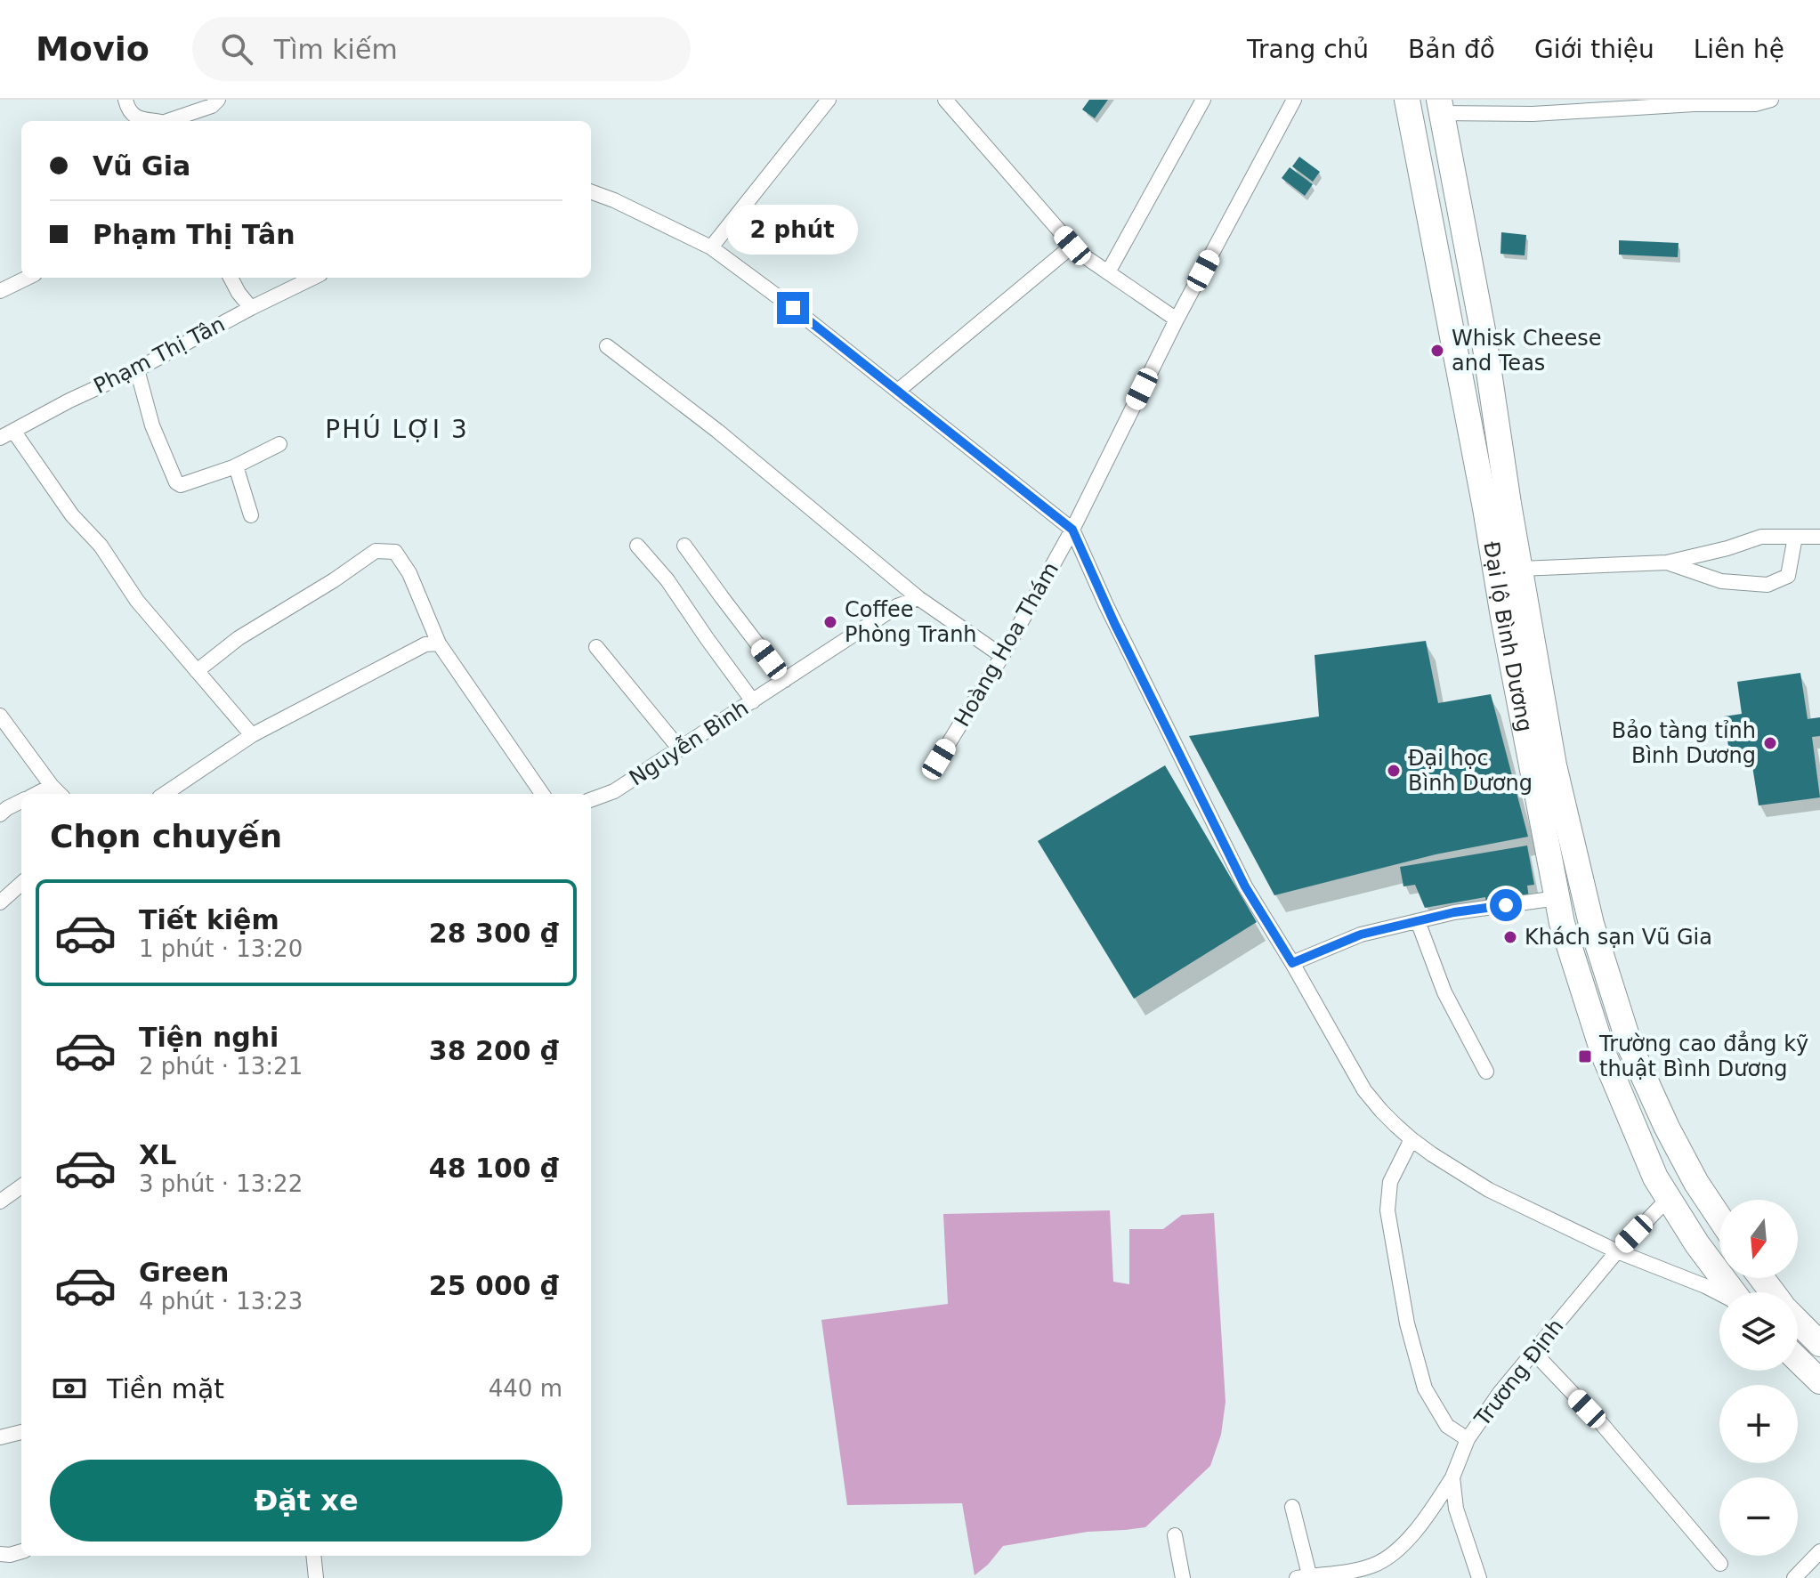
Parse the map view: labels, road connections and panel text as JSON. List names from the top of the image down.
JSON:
{
  "streets": {
    "highway": ["Đại lộ Bình Dương"],
    "street": [
      "Phạm Thị Tân",
      "Hoàng Hoa Thám",
      "Nguyễn Bình",
      "Trương Định"
    ]
  },
  "crossings": [
    ["Đại lộ Bình Dương", "Trương Định"],
    ["Hoàng Hoa Thám", "Trương Định"]
  ],
  "districts": ["PHÚ LỢI 3"],
  "places": {
    "other": [
      "Whisk Cheese and Teas",
      "Coffee Phòng Tranh",
      "Bảo tàng tỉnh Bình Dương",
      "Đại học Bình Dương",
      "Khách sạn Vũ Gia"
    ],
    "transit": ["Trường cao đẳng kỹ thuật Bình Dương"]
  },
  "north": "bottom",
  "page": {
    "header": "Movio",
    "search": "Tìm kiếm",
    "nav": [
      "Trang chủ",
      "Bản đồ",
      "Giới thiệu",
      "Liên hệ"
    ],
    "banner": ["Vũ Gia", "Phạm Thị Tân"],
    "bubble": "2 phút",
    "heading": "Chọn chuyến",
    "list": [
      {
        "name": "Tiết kiệm",
        "note": "1 phút · 13:20",
        "value": "28 300 ₫"
      },
      {
        "name": "Tiện nghi",
        "note": "2 phút · 13:21",
        "value": "38 200 ₫"
      },
      {
        "name": "XL",
        "note": "3 phút · 13:22",
        "value": "48 100 ₫"
      },
      {
        "name": "Green",
        "note": "4 phút · 13:23",
        "value": "25 000 ₫"
      }
    ],
    "map_buttons": ["+", "−"],
    "pay": ["Tiền mặt", "440 m"],
    "buttons": "Đặt xe"
  }
}
